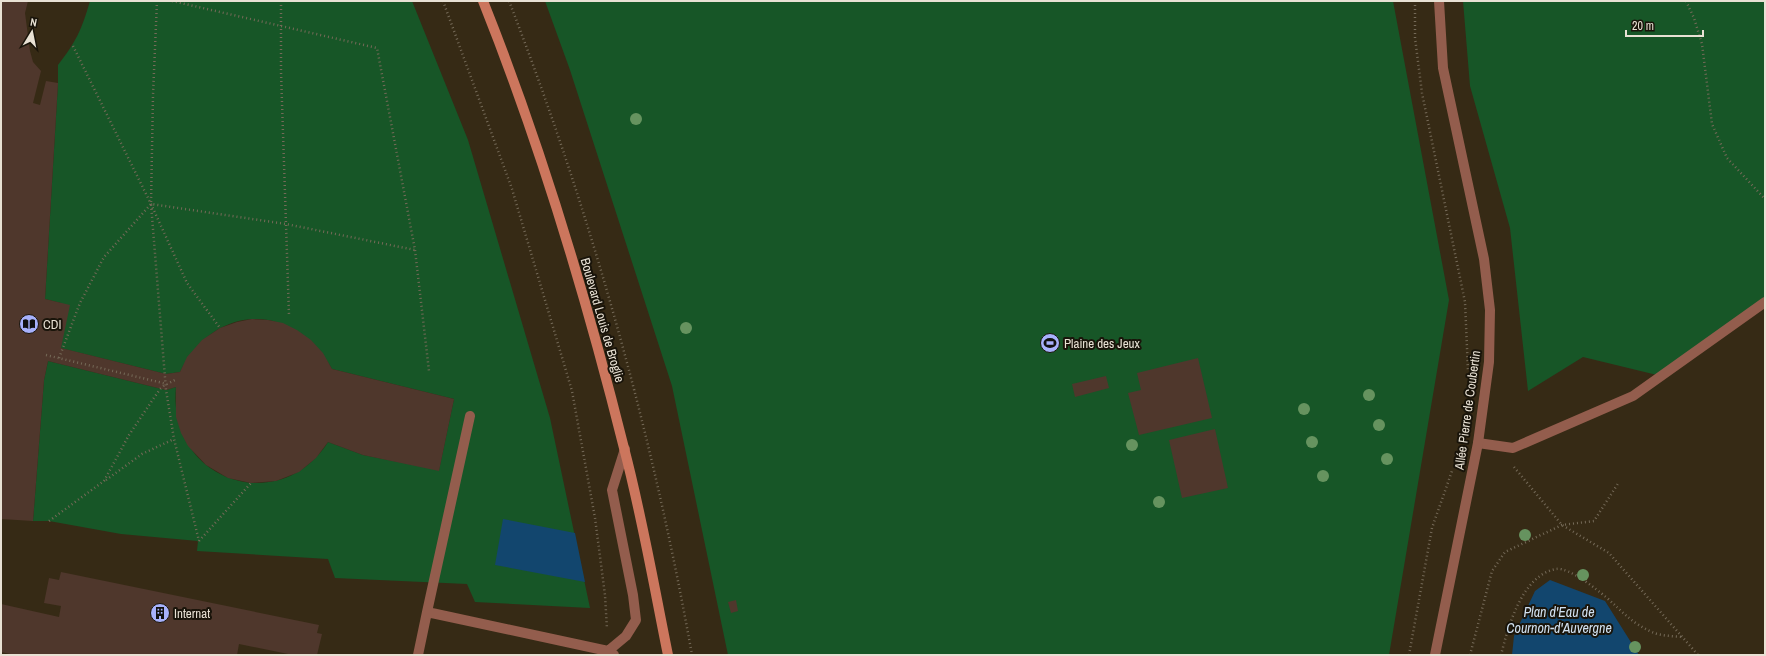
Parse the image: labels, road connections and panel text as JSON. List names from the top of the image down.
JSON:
{
  "streets": {
    "main road": ["Boulevard Louis de Broglie"],
    "street": ["Allée Pierre de Coubertin"]
  },
  "water": ["Plan d'Eau de Cournon-d'Auvergne"],
  "places": {
    "library": ["CDI"],
    "sports": ["Plaine des Jeux"],
    "building": ["Internat"]
  },
  "scale_bar": "20 m",
  "north": "top"
}
